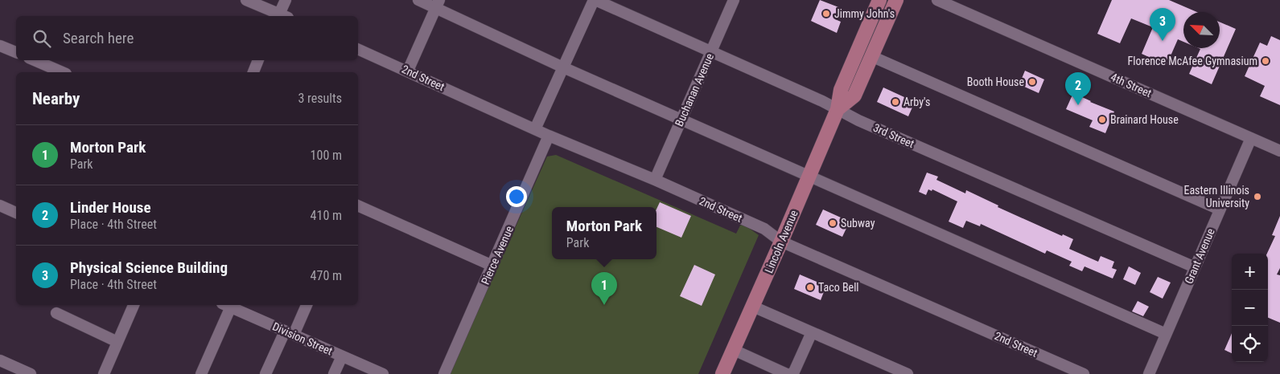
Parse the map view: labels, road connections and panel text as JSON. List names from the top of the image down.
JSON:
{
  "streets": {
    "main road": ["Lincoln Avenue"],
    "street": [
      "2nd Street",
      "4th Street",
      "Buchanan Avenue",
      "3rd Street",
      "Pierce Avenue",
      "Grant Avenue",
      "Division Street"
    ]
  },
  "crossings": [
    ["2nd Street", "Buchanan Avenue"],
    ["2nd Street", "Lincoln Avenue"],
    ["2nd Street", "Pierce Avenue"],
    ["4th Street", "Grant Avenue"],
    ["Buchanan Avenue", "3rd Street"],
    ["3rd Street", "Lincoln Avenue"],
    ["3rd Street", "Grant Avenue"]
  ],
  "places": [
    "Jimmy John's",
    "Florence McAfee Gymnasium",
    "Booth House",
    "Arby's",
    "Brainard House",
    "Eastern Illinois University",
    "Subway",
    "Taco Bell"
  ],
  "north": "top left",
  "page": {
    "pins": ["3", "2", "1"],
    "search": "Search here",
    "heading": ["Nearby", "3 results"],
    "list": [
      {
        "mark": "1",
        "name": "Morton Park",
        "note": "Park",
        "value": "100 m"
      },
      {
        "mark": "2",
        "name": "Linder House",
        "note": "Place · 4th Street",
        "value": "410 m"
      },
      {
        "mark": "3",
        "name": "Physical Science Building",
        "note": "Place · 4th Street",
        "value": "470 m"
      }
    ],
    "popup": ["Morton Park", "Park"],
    "map_buttons": ["+", "−"]
  }
}
